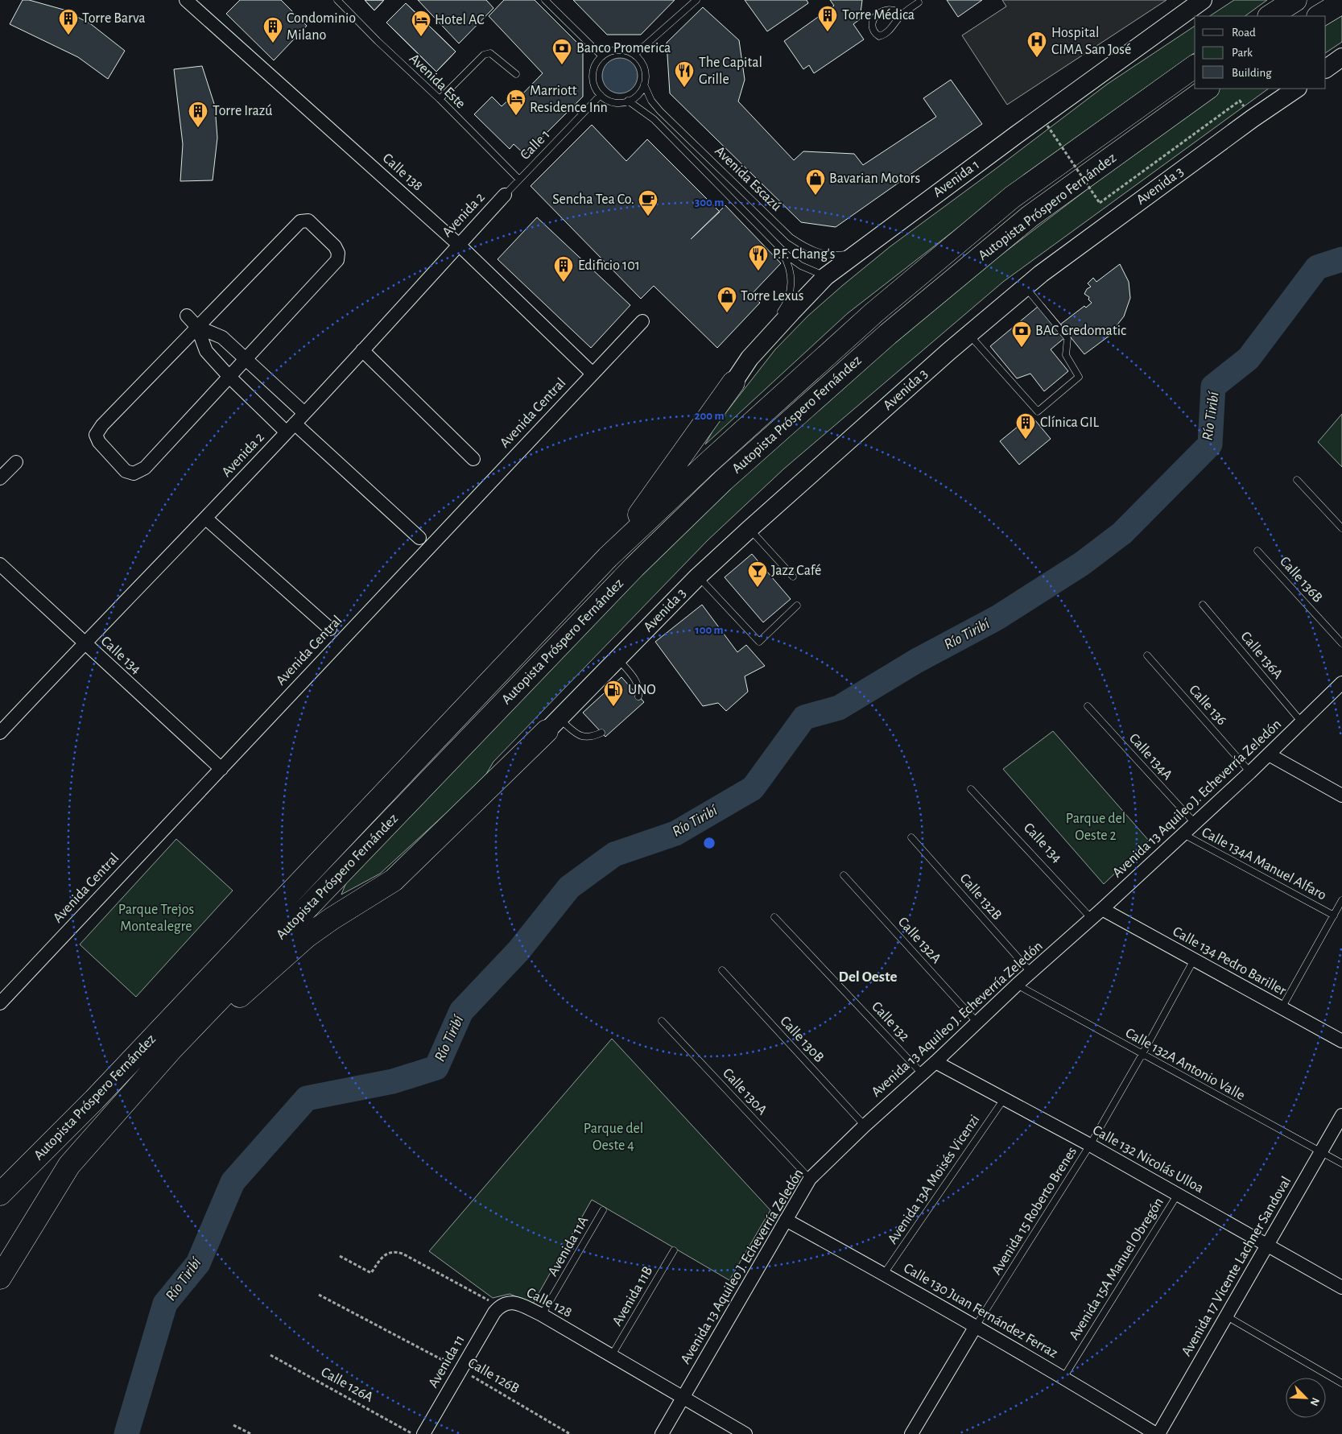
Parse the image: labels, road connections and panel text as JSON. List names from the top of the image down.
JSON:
{
  "streets": {
    "highway": ["Autopista Próspero Fernández"],
    "street": [
      "Calle 138",
      "Avenida 1",
      "Avenida 3",
      "Avenida 2",
      "Avenida Central",
      "Calle 134",
      "Avenida 13 Aquileo J. Echeverría Zeledón",
      "Calle 134 Pedro Bariller",
      "Calle 132 Nicolás Ulloa",
      "Avenida 17 Vicente Lachner Sandoval",
      "Calle 128",
      "Calle 130 Juan Fernández Ferraz",
      "Avenida 11"
    ],
    "lane": [
      "Avenida Este",
      "Calle 1",
      "Avenida Escazú",
      "Calle 136B",
      "Calle 136A",
      "Calle 136",
      "Calle 134A",
      "Calle 134A Manuel Alfaro",
      "Calle 132B",
      "Calle 132A",
      "Calle 132",
      "Calle 130B",
      "Calle 132A Antonio Valle",
      "Calle 130A",
      "Avenida 13A Moisés Vicenzi",
      "Avenida 15 Roberto Brenes",
      "Avenida 11A",
      "Avenida 15A Manuel Obregón",
      "Avenida 11B"
    ],
    "path": ["Calle 126B", "Calle 126A"]
  },
  "crossings": [
    ["Avenida Este", "Calle 1"],
    ["Calle 1", "Avenida Escazú"],
    ["Calle 1", "Avenida 2"],
    ["Calle 138", "Avenida 2"],
    ["Calle 138", "Avenida Central"],
    ["Avenida Escazú", "Avenida 1"],
    ["Avenida 2", "Calle 134"],
    ["Avenida Central", "Calle 134"],
    ["Calle 134", "Avenida 13 Aquileo J. Echeverría Zeledón"],
    ["Calle 136A", "Avenida 13 Aquileo J. Echeverría Zeledón"],
    ["Calle 136", "Avenida 13 Aquileo J. Echeverría Zeledón"],
    ["Calle 134A", "Avenida 13 Aquileo J. Echeverría Zeledón"],
    ["Avenida 13 Aquileo J. Echeverría Zeledón", "Calle 134A Manuel Alfaro"],
    ["Avenida 13 Aquileo J. Echeverría Zeledón", "Calle 132B"],
    ["Avenida 13 Aquileo J. Echeverría Zeledón", "Calle 132A"],
    ["Avenida 13 Aquileo J. Echeverría Zeledón", "Calle 134 Pedro Bariller"],
    ["Avenida 13 Aquileo J. Echeverría Zeledón", "Calle 132"],
    ["Avenida 13 Aquileo J. Echeverría Zeledón", "Calle 130B"],
    ["Avenida 13 Aquileo J. Echeverría Zeledón", "Calle 132A Antonio Valle"],
    ["Avenida 13 Aquileo J. Echeverría Zeledón", "Calle 130A"],
    ["Avenida 13 Aquileo J. Echeverría Zeledón", "Calle 132 Nicolás Ulloa"],
    ["Avenida 13 Aquileo J. Echeverría Zeledón", "Calle 128"],
    ["Avenida 13 Aquileo J. Echeverría Zeledón", "Calle 130 Juan Fernández Ferraz"],
    ["Calle 134 Pedro Bariller", "Avenida 15 Roberto Brenes"],
    ["Calle 132A Antonio Valle", "Avenida 15 Roberto Brenes"],
    ["Calle 132A Antonio Valle", "Avenida 17 Vicente Lachner Sandoval"],
    ["Calle 132 Nicolás Ulloa", "Avenida 13A Moisés Vicenzi"],
    ["Calle 132 Nicolás Ulloa", "Avenida 15 Roberto Brenes"],
    ["Calle 132 Nicolás Ulloa", "Avenida 17 Vicente Lachner Sandoval"],
    ["Calle 132 Nicolás Ulloa", "Avenida 15A Manuel Obregón"],
    ["Avenida 13A Moisés Vicenzi", "Calle 130 Juan Fernández Ferraz"],
    ["Avenida 15 Roberto Brenes", "Calle 130 Juan Fernández Ferraz"],
    ["Avenida 11A", "Calle 128"],
    ["Avenida 17 Vicente Lachner Sandoval", "Calle 130 Juan Fernández Ferraz"],
    ["Avenida 15A Manuel Obregón", "Calle 130 Juan Fernández Ferraz"],
    ["Avenida 11B", "Calle 128"],
    ["Calle 128", "Avenida 11"],
    ["Avenida 11", "Calle 126B"]
  ],
  "districts": ["Del Oeste"],
  "water": ["Río Tiribí"],
  "parks": ["Parque del Oeste 2", "Parque Trejos Montealegre", "Parque del Oeste 4"],
  "places": {
    "building": [
      "Torre Médica",
      "Torre Barva",
      "Condominio Milano",
      "Torre Irazú",
      "Edificio 101",
      "Clínica GIL"
    ],
    "hotel": ["Hotel AC", "Marriott Residence Inn"],
    "hospital": ["Hospital CIMA San José"],
    "bank": ["Banco Promerica", "BAC Credomatic"],
    "restaurant": ["The Capital Grille", "P.F. Chang's"],
    "shop": ["Bavarian Motors", "Torre Lexus"],
    "cafe": ["Sencha Tea Co."],
    "bar": ["Jazz Café"],
    "fuel station": ["UNO"]
  },
  "legend": ["Road", "Park", "Building"],
  "north": "bottom right",
  "rings": ["300 m", "200 m", "100 m"]
}
